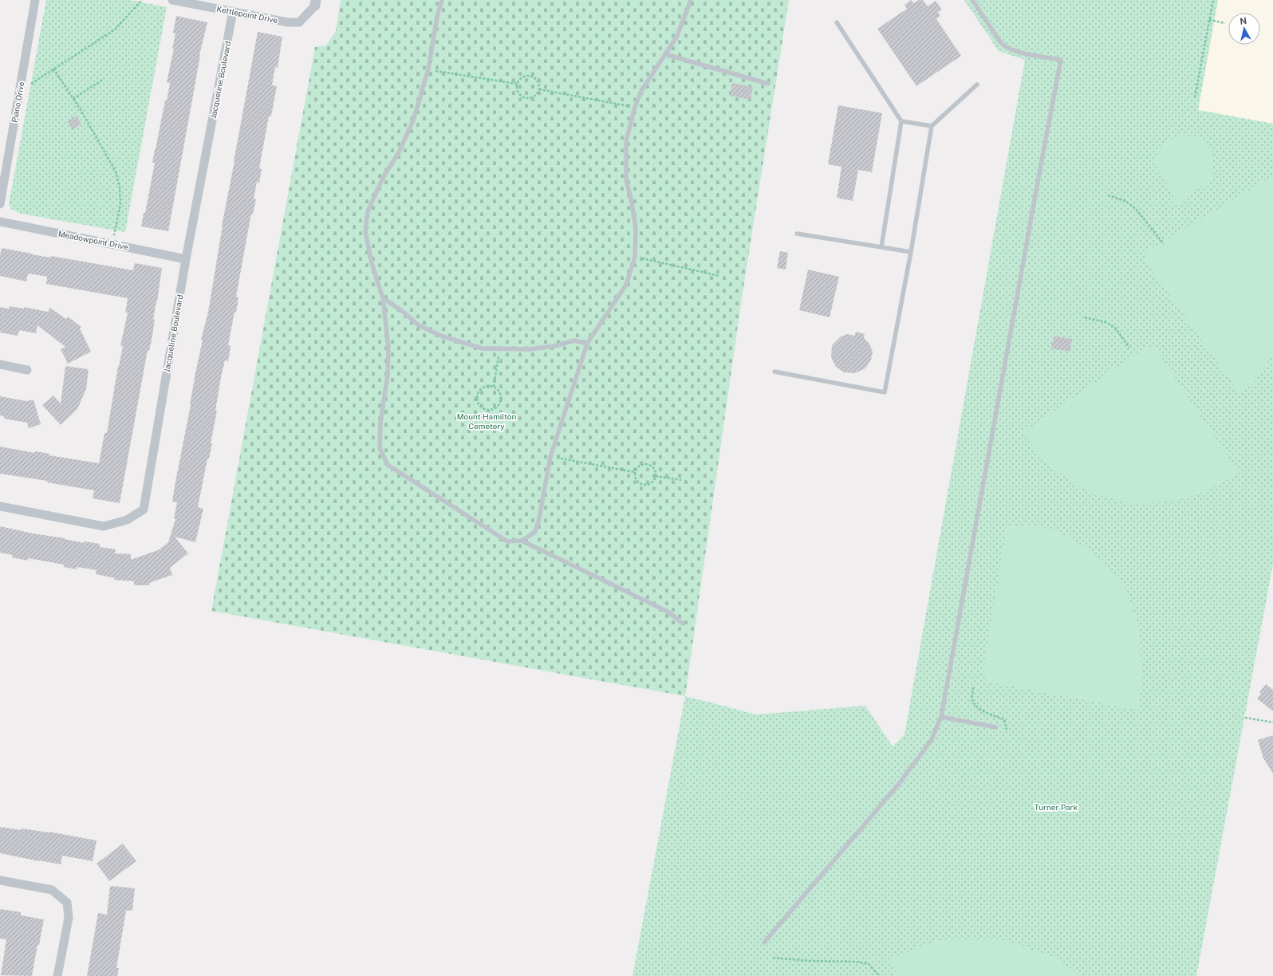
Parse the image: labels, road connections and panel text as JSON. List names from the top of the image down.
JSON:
{
  "streets": {
    "street": [
      "Kettlepoint Drive",
      "Jacqueline Boulevard",
      "Piano Drive",
      "Meadowpoint Drive"
    ]
  },
  "crossings": [
    ["Kettlepoint Drive", "Jacqueline Boulevard"],
    ["Jacqueline Boulevard", "Meadowpoint Drive"]
  ],
  "parks": ["Mount Hamilton Cemetery", "Turner Park"],
  "north": "top"
}
